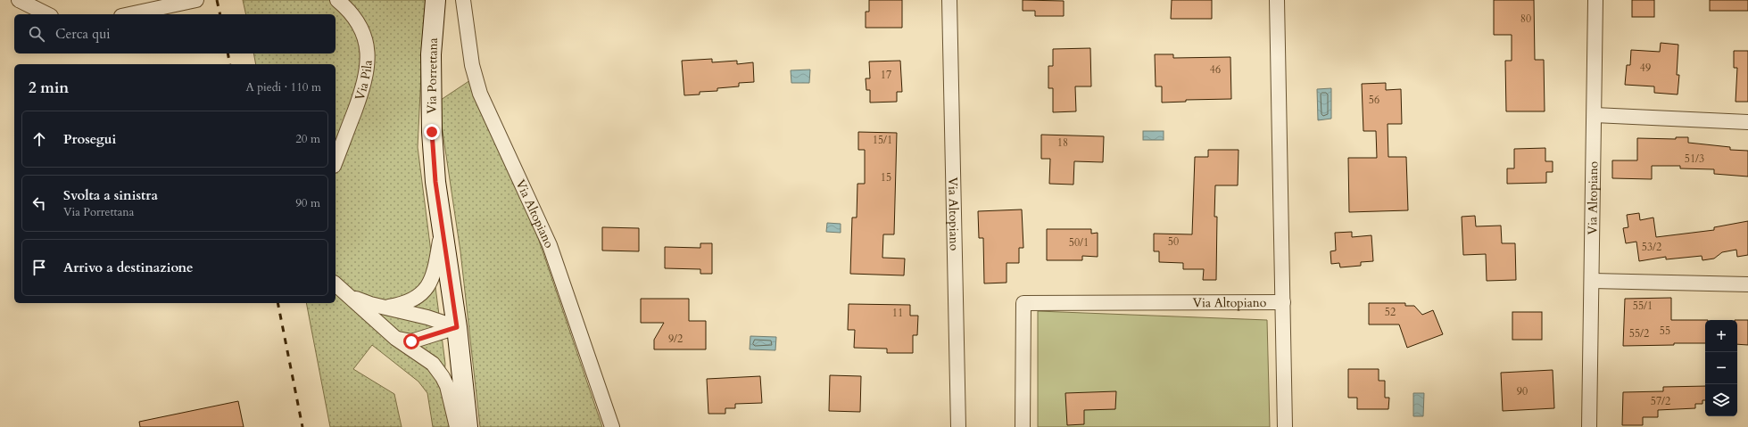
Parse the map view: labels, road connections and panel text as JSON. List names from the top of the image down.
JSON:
{
  "streets": {
    "main road": ["Via Porrettana"],
    "street": ["Via Pila", "Via Altopiano"]
  },
  "house_numbers": [
    "80",
    "49",
    "46",
    "17",
    "56",
    "15/1",
    "18",
    "51/3",
    "15",
    "50",
    "50/1",
    "53/2",
    "55/1",
    "52",
    "11",
    "55",
    "55/2",
    "9/2",
    "90",
    "57/2"
  ],
  "page": {
    "search": "Cerca qui",
    "heading": ["2 min", "A piedi · 110 m"],
    "list": [
      ["Prosegui", "20 m"],
      ["Svolta a sinistra", "Via Porrettana", "90 m"],
      "Arrivo a destinazione"
    ],
    "map_buttons": ["+", "−"]
  }
}
